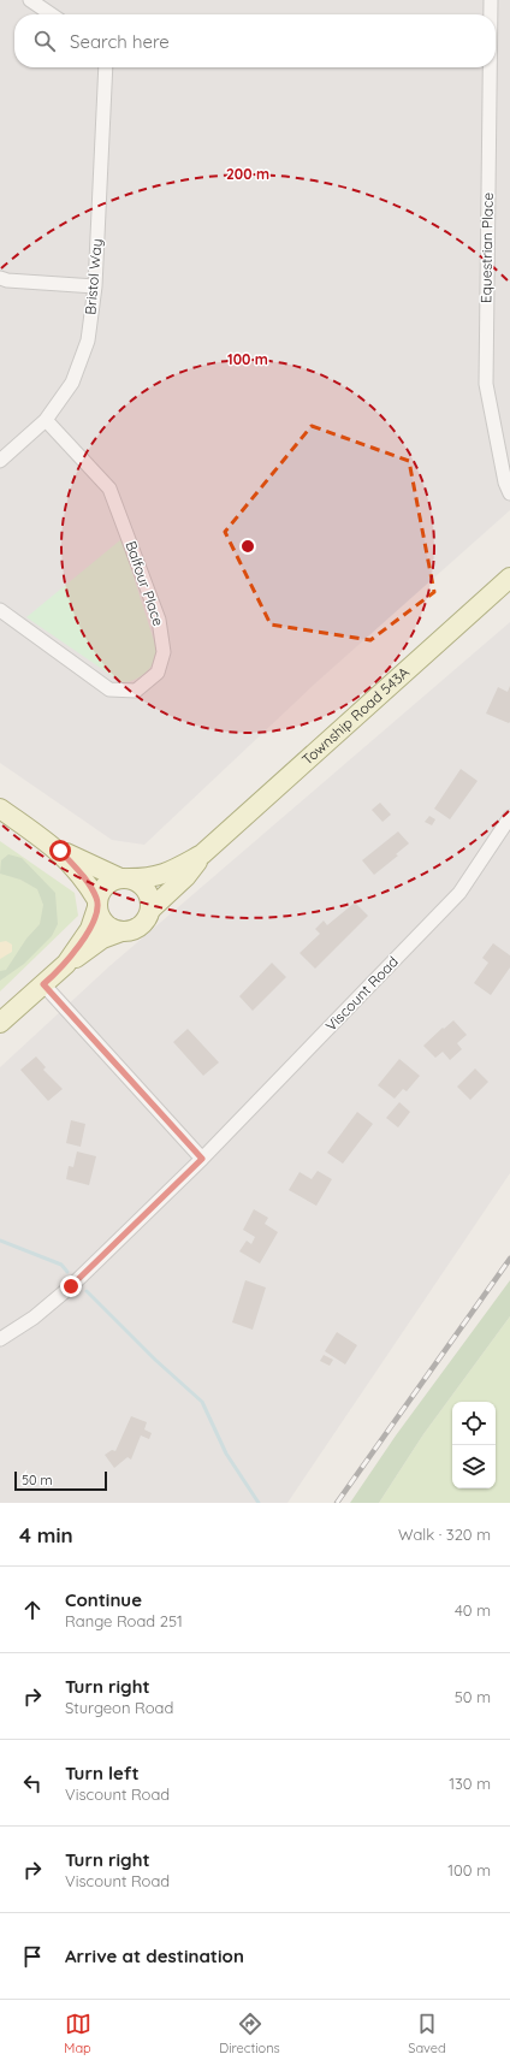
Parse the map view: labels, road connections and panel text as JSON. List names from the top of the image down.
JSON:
{
  "streets": {
    "main road": ["Township Road 543A"],
    "street": [
      "Equestrian Place",
      "Bristol Way",
      "Balfour Place",
      "Viscount Road"
    ]
  },
  "crossings": [
    ["Bristol Way", "Balfour Place"]
  ],
  "scale_bar": "50 m",
  "page": {
    "search": "Search here",
    "scale": "50 m",
    "heading": ["4 min", "Walk · 320 m"],
    "list": [
      ["Continue", "Range Road 251", "40 m"],
      ["Turn right", "Sturgeon Road", "50 m"],
      ["Turn left", "Viscount Road", "130 m"],
      ["Turn right", "Viscount Road", "100 m"],
      "Arrive at destination"
    ],
    "nav": ["Map", "Directions", "Saved"]
  },
  "rings": ["200 m", "100 m"]
}
